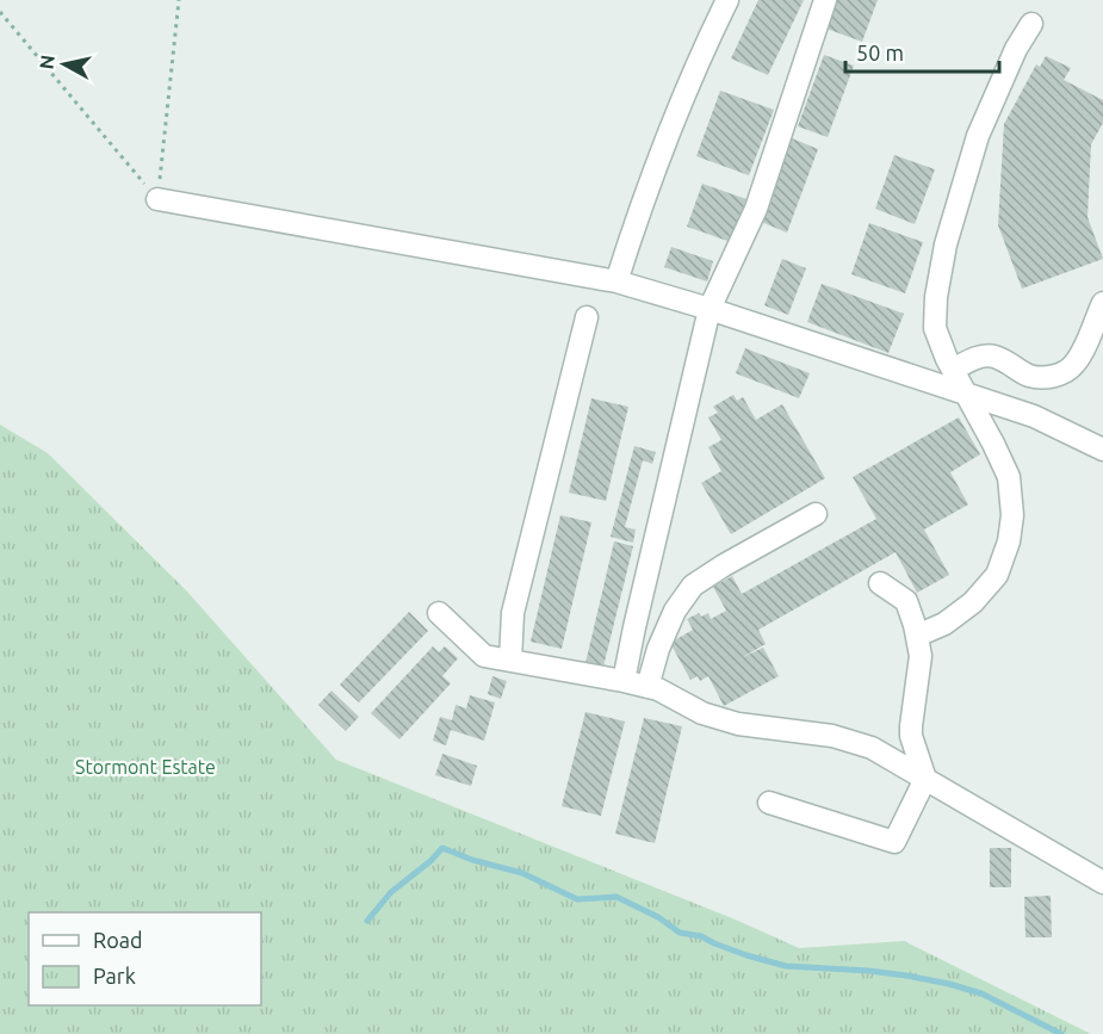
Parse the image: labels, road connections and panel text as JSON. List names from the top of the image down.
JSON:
{
  "parks": ["Stormont Estate"],
  "legend": ["Road", "Park"],
  "scale_bar": "50 m",
  "north": "left"
}
